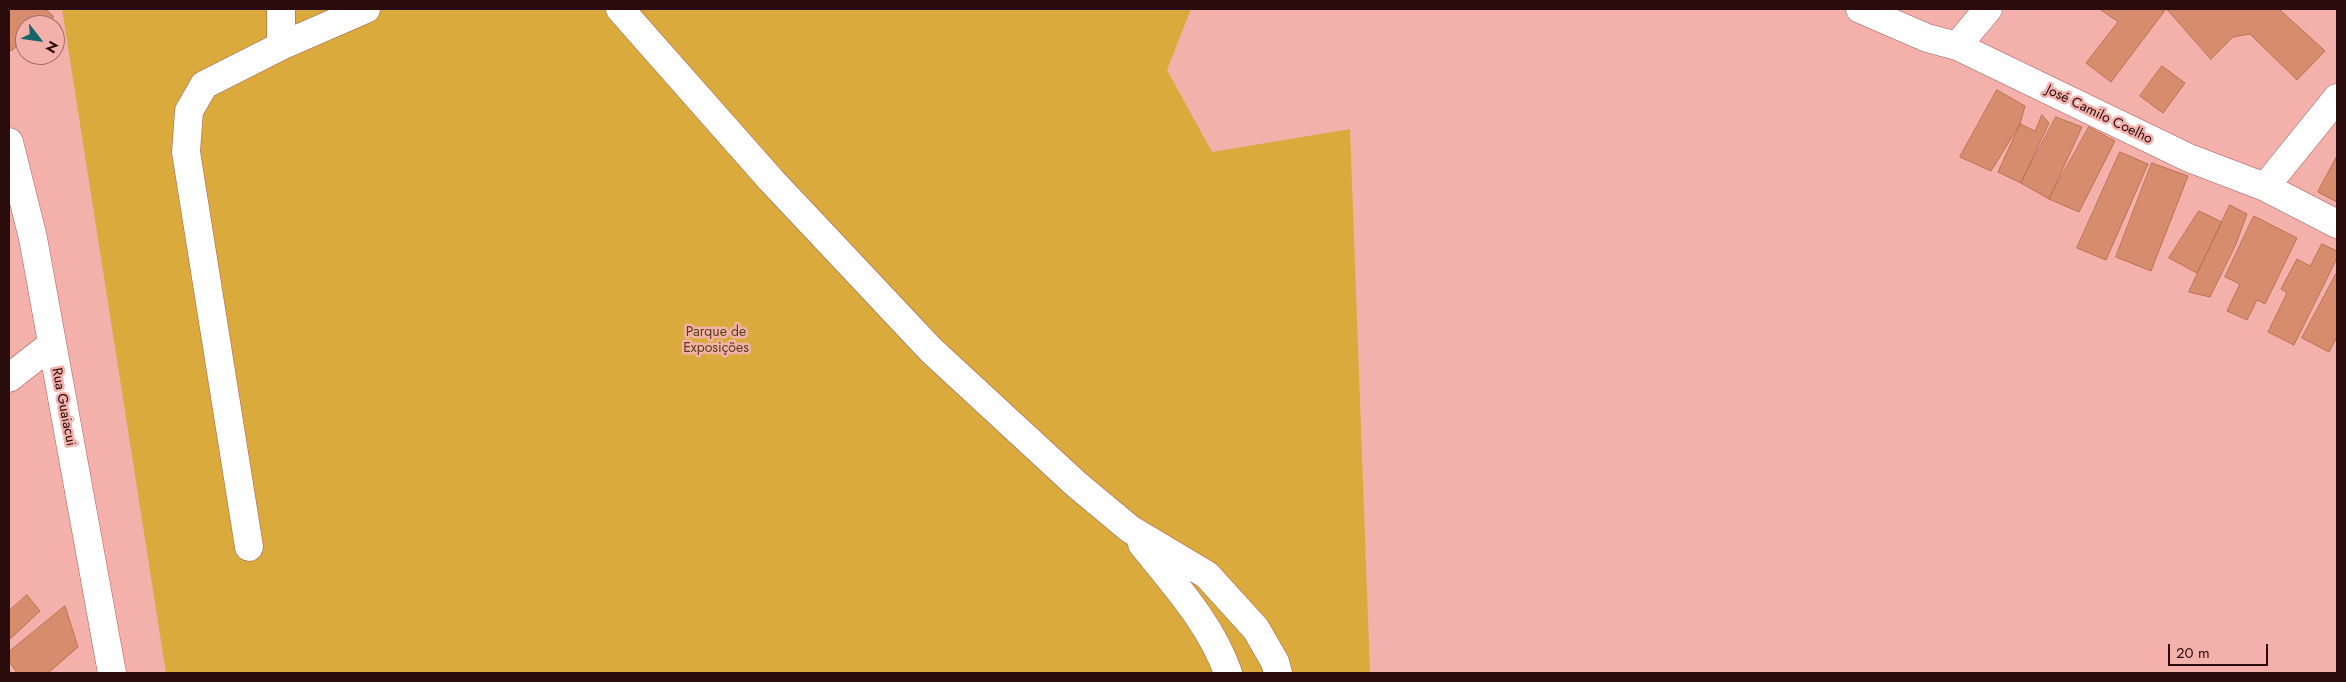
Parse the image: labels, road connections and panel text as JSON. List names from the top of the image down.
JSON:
{
  "streets": {
    "street": ["José Camilo Coelho", "Rua Guaiacui"]
  },
  "parks": ["Parque de Exposições"],
  "scale_bar": "20 m",
  "north": "bottom right"
}
